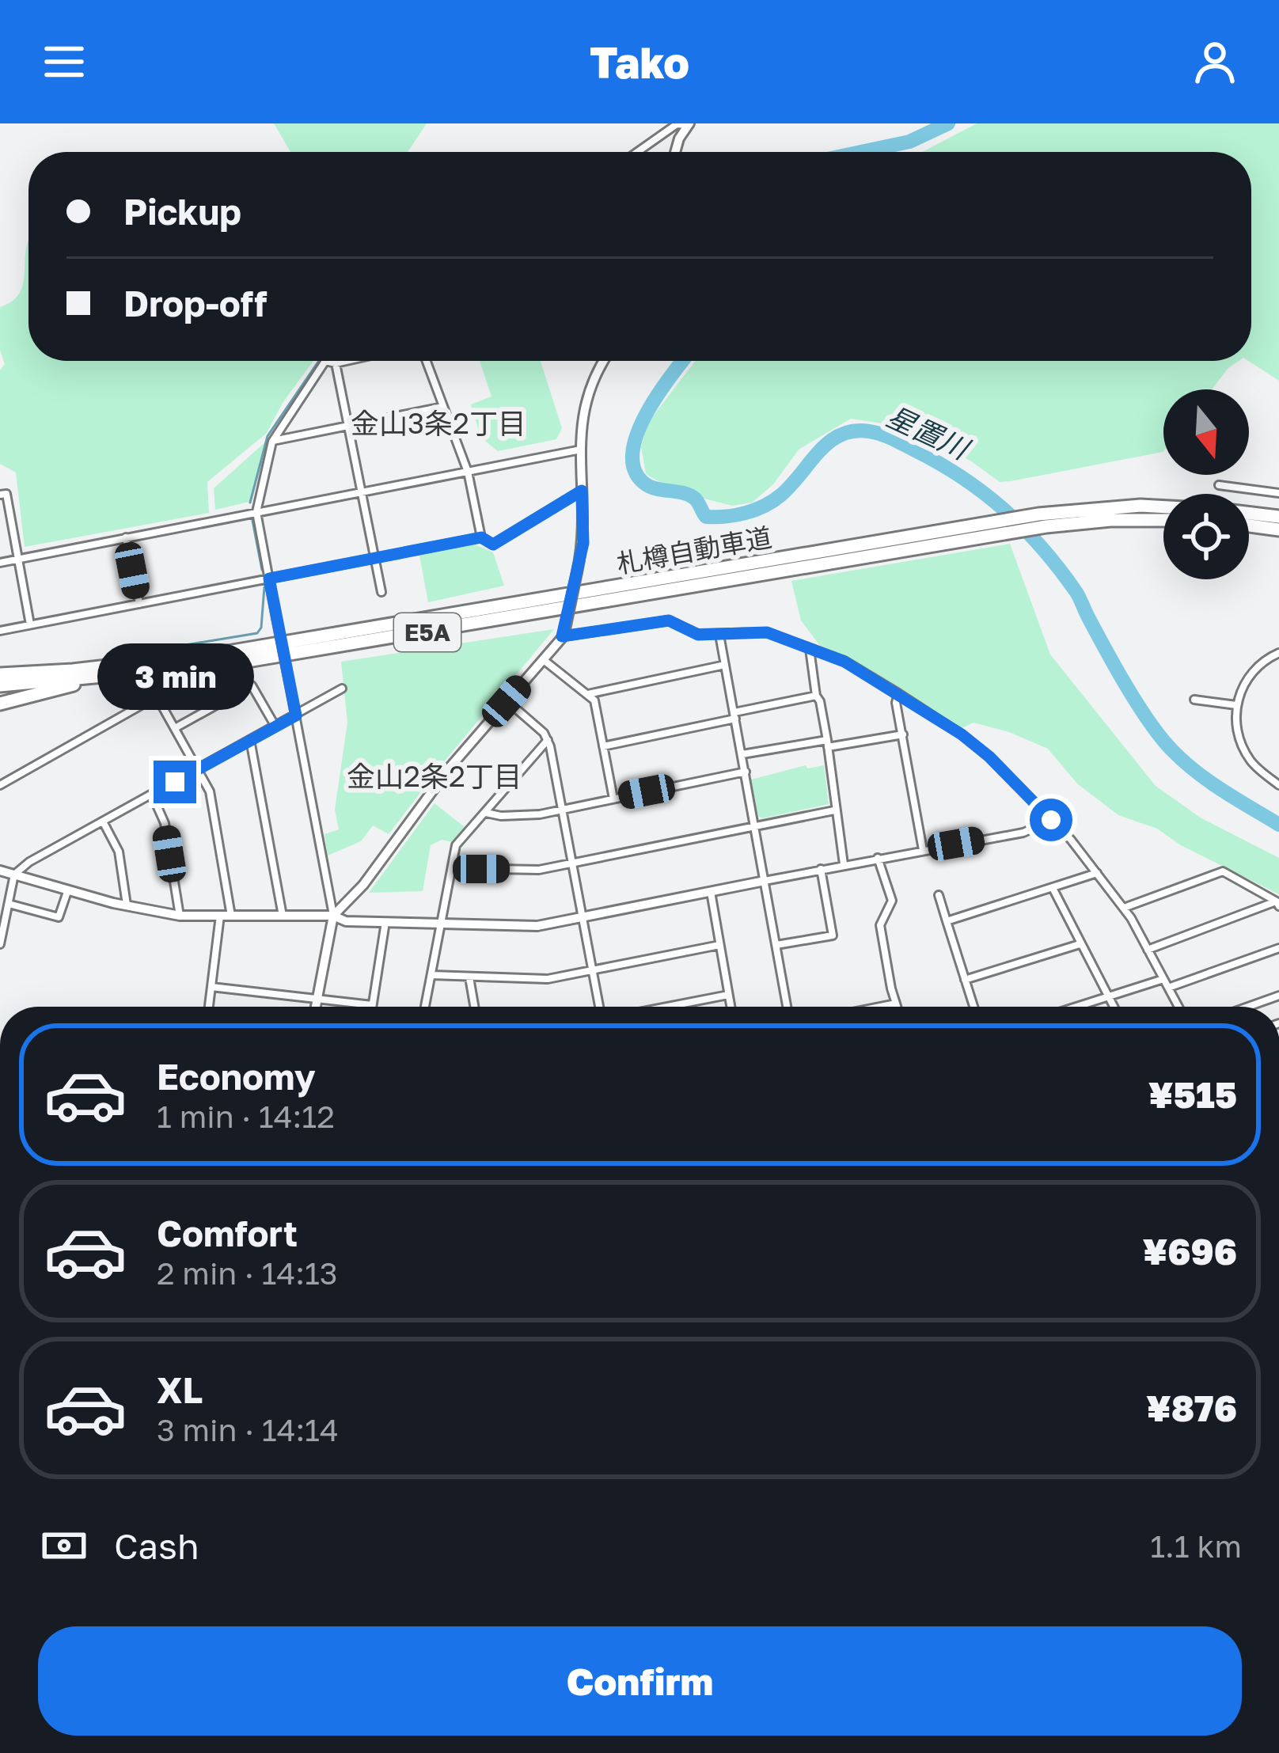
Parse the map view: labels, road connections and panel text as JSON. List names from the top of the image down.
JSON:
{
  "streets": {
    "highway": ["札樽自動車道", "E5A"]
  },
  "districts": ["金山3条2丁目", "金山2条2丁目"],
  "water": ["星置川"],
  "north": "bottom",
  "page": {
    "header": "Tako",
    "banner": ["Pickup", "Drop-off"],
    "bubble": "3 min",
    "list": [
      {
        "name": "Economy",
        "note": "1 min · 14:12",
        "value": "¥515"
      },
      {
        "name": "Comfort",
        "note": "2 min · 14:13",
        "value": "¥696"
      },
      {
        "name": "XL",
        "note": "3 min · 14:14",
        "value": "¥876"
      }
    ],
    "pay": ["Cash", "1.1 km"],
    "buttons": "Confirm"
  }
}
